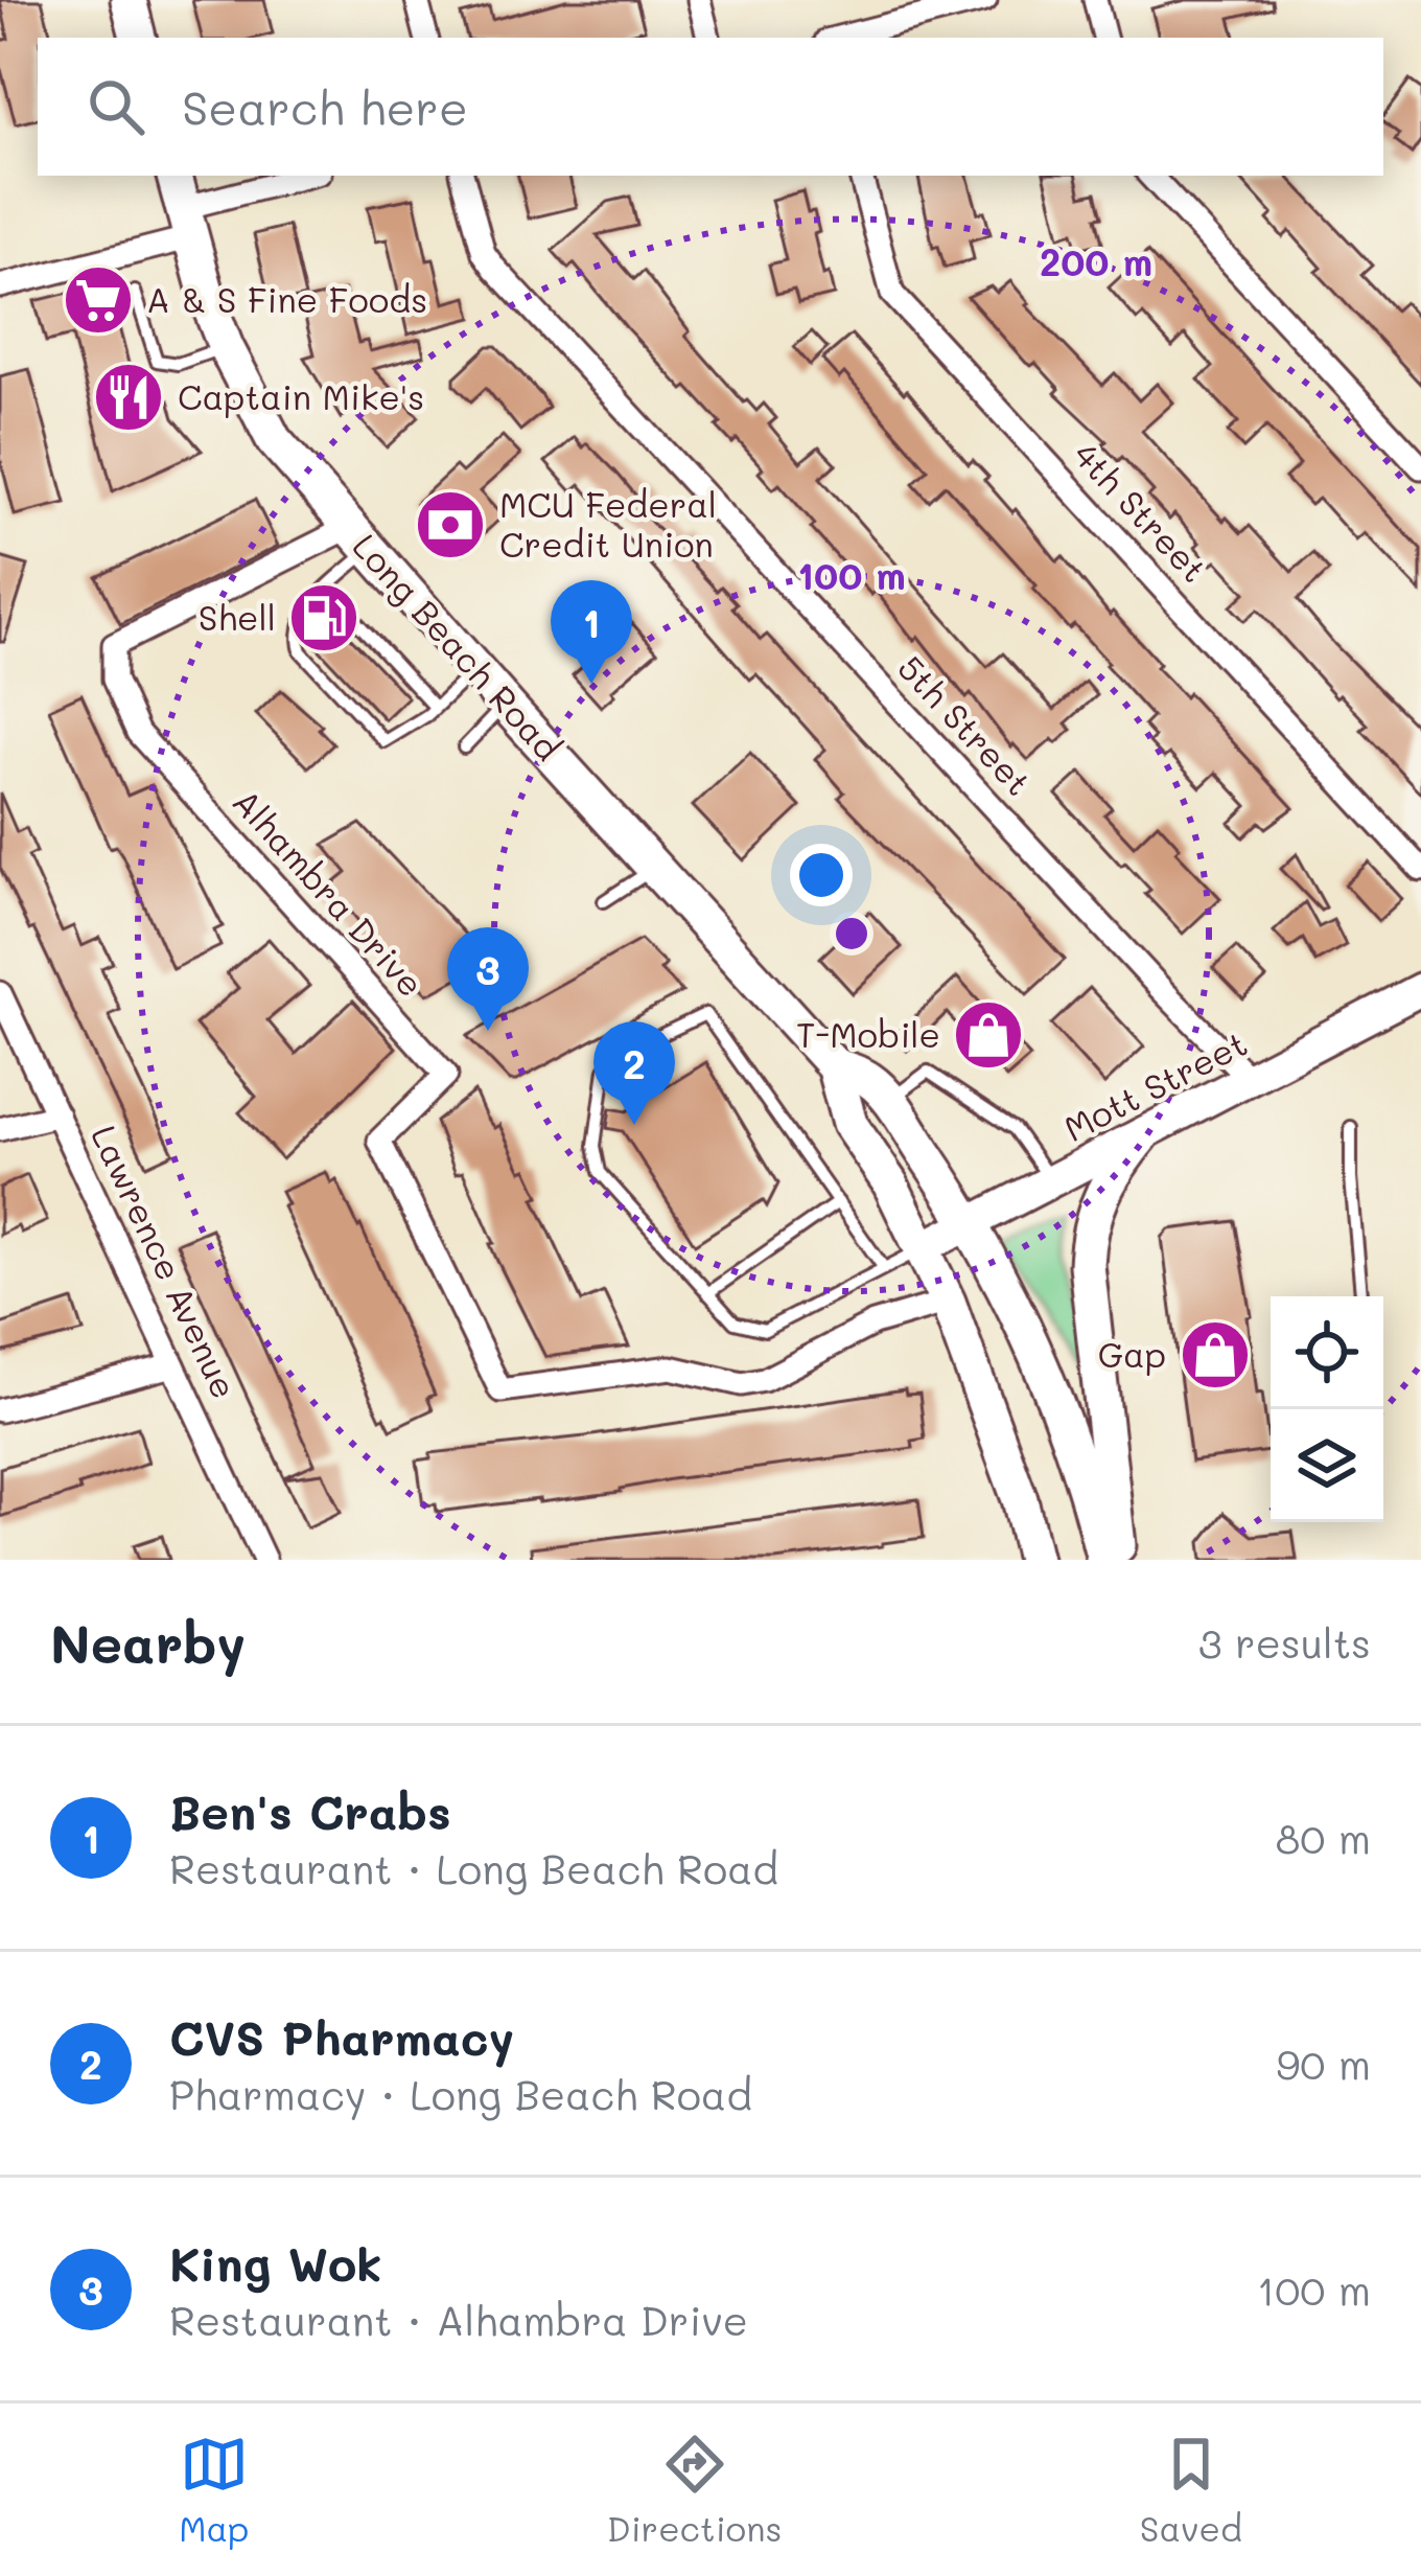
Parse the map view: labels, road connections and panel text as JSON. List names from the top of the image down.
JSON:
{
  "streets": {
    "main road": ["Long Beach Road", "Mott Street"],
    "street": [
      "4th Street",
      "5th Street",
      "Alhambra Drive",
      "Lawrence Avenue"
    ]
  },
  "crossings": [
    ["Long Beach Road", "Alhambra Drive"],
    ["Long Beach Road", "Mott Street"],
    ["5th Street", "Mott Street"]
  ],
  "places": {
    "supermarket": ["A & S Fine Foods"],
    "restaurant": ["Captain Mike's"],
    "bank": ["MCU Federal Credit Union"],
    "fuel station": ["Shell"],
    "shop": ["T-Mobile", "Gap"]
  },
  "page": {
    "search": "Search here",
    "pins": ["1", "3", "2"],
    "heading": ["Nearby", "3 results"],
    "list": [
      {
        "mark": "1",
        "name": "Ben's Crabs",
        "note": "Restaurant · Long Beach Road",
        "value": "80 m"
      },
      {
        "mark": "2",
        "name": "CVS Pharmacy",
        "note": "Pharmacy · Long Beach Road",
        "value": "90 m"
      },
      {
        "mark": "3",
        "name": "King Wok",
        "note": "Restaurant · Alhambra Drive",
        "value": "100 m"
      }
    ],
    "nav": ["Map", "Directions", "Saved"]
  },
  "rings": ["200 m", "100 m"]
}
